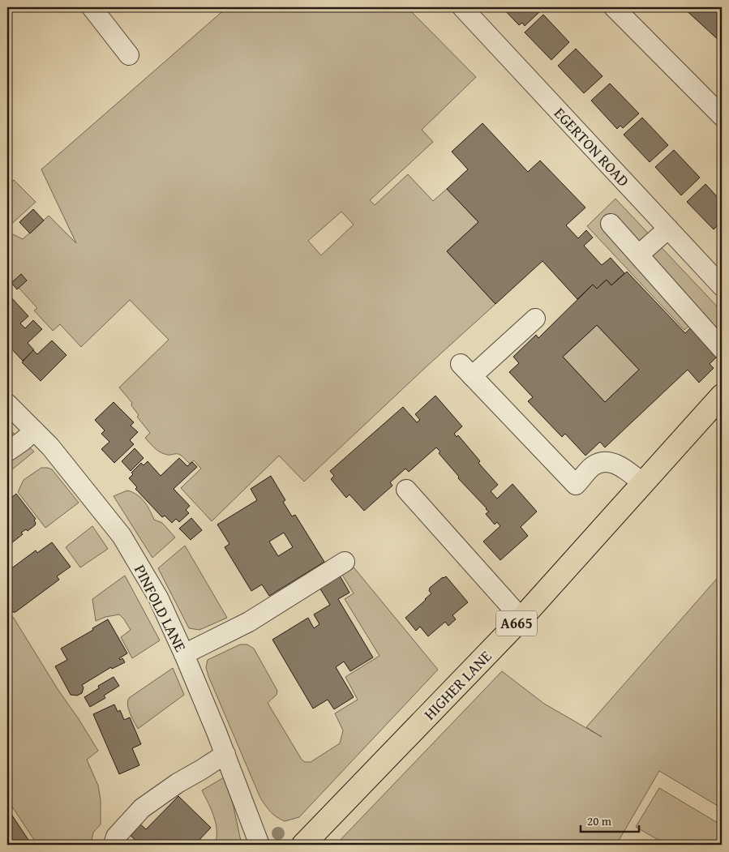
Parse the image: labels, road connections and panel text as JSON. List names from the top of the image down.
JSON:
{
  "streets": {
    "main road": ["A665", "HIGHER LANE"],
    "street": ["EGERTON ROAD", "PINFOLD LANE"]
  },
  "scale_bar": "20 m"
}
